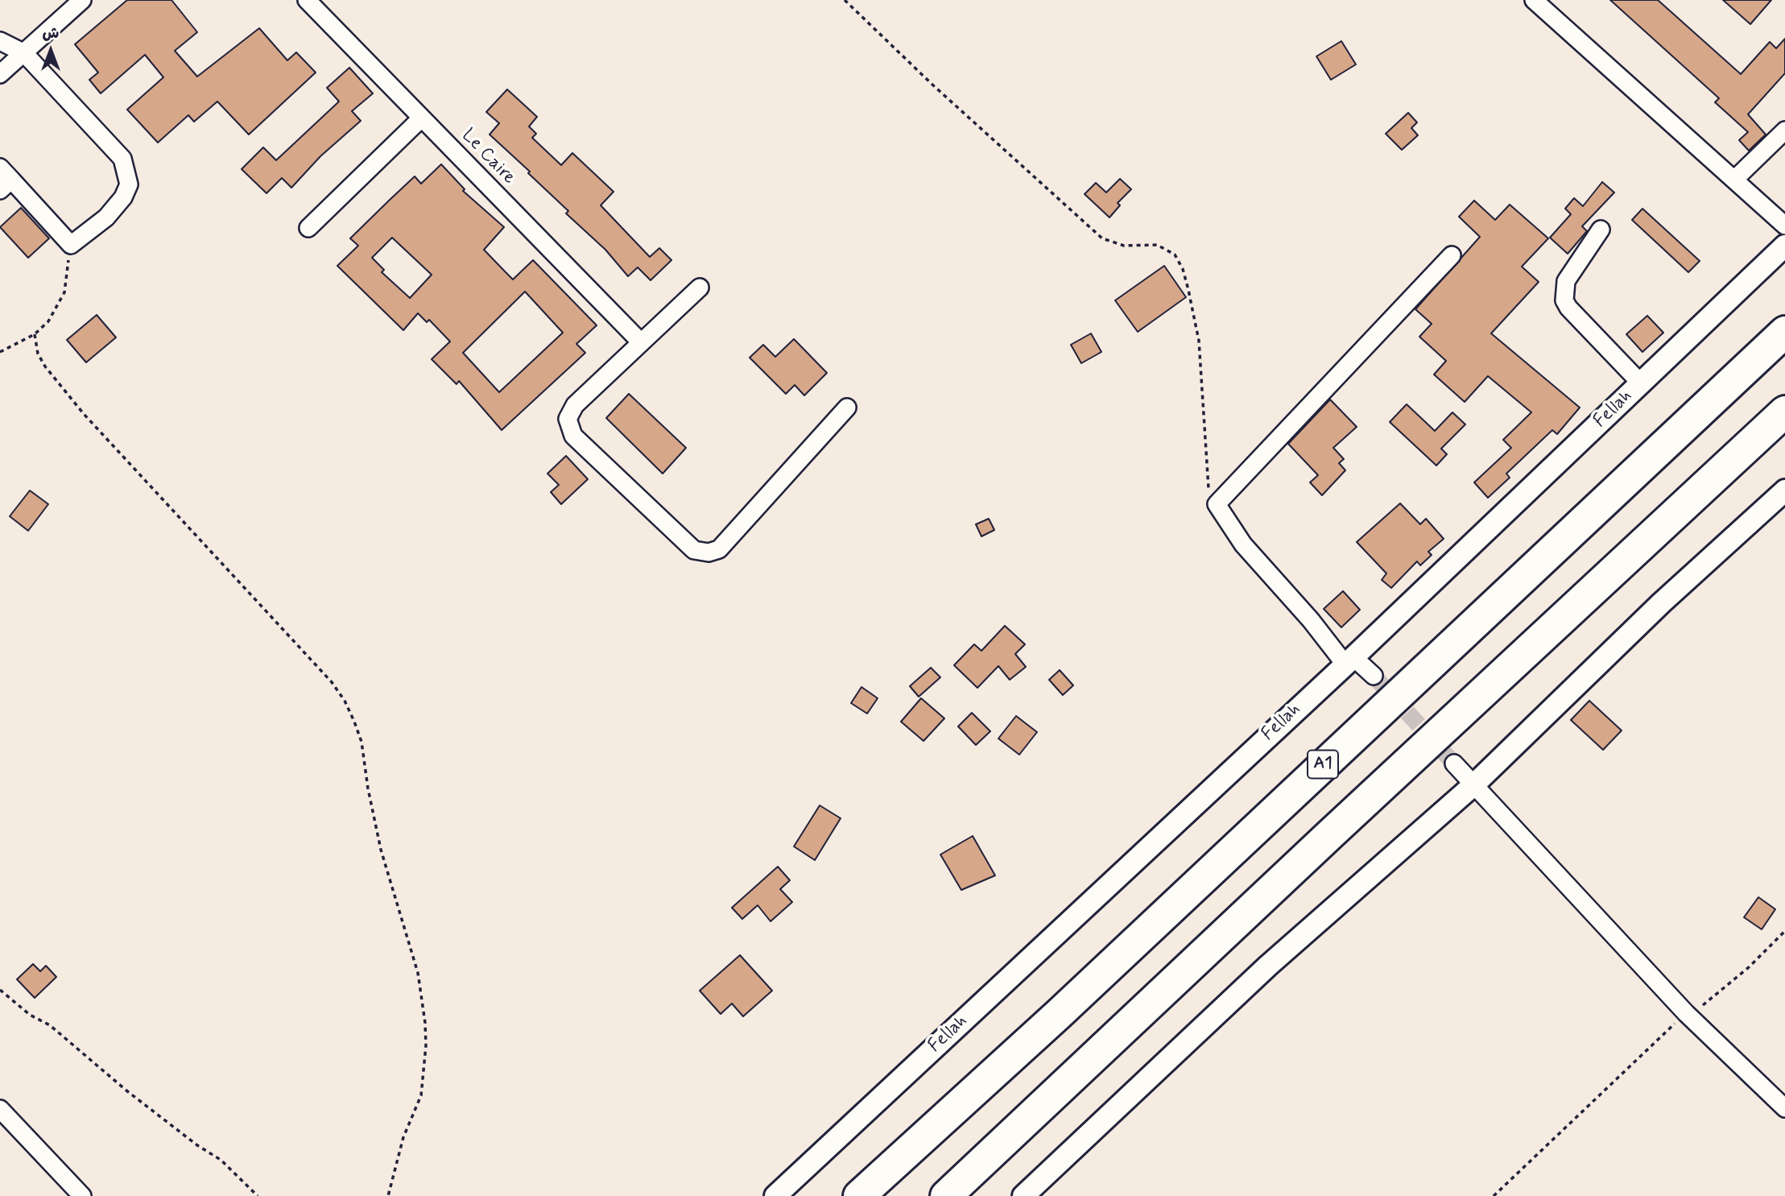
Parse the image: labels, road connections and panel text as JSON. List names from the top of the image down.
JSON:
{
  "streets": {
    "highway": ["A1"],
    "street": ["Le Caire", "Fellah"]
  },
  "north": "top"
}
